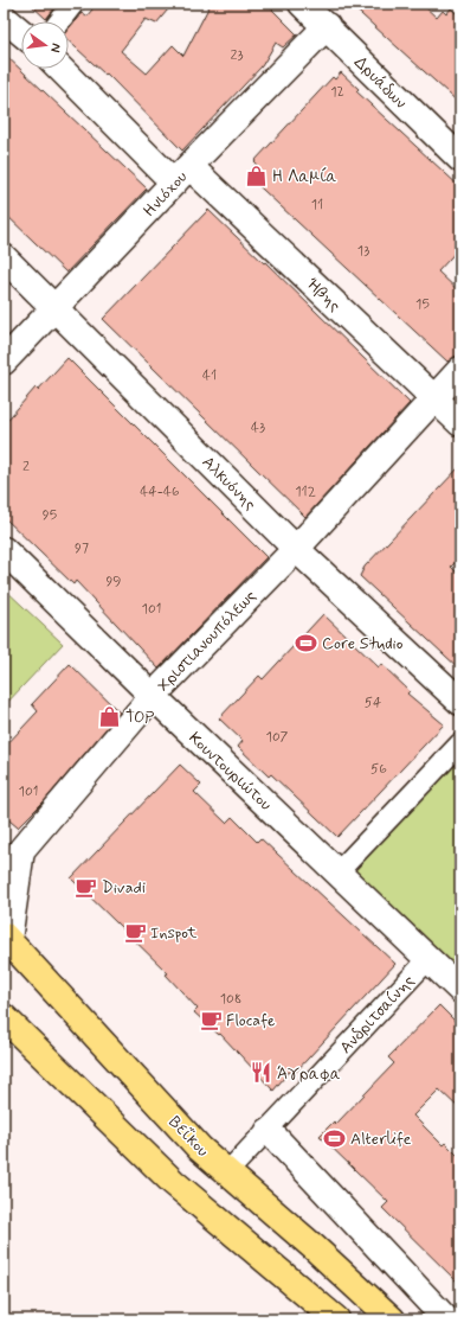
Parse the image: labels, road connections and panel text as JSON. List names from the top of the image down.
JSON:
{
  "streets": {
    "main road": ["Βεΐκου"],
    "street": [
      "Δρυάδων",
      "Ηνιόχου",
      "Ήβης",
      "Αλκυόνης",
      "Χριστιανουπόλεως",
      "Κουντουριώτου",
      "Ανδριτσαίνης"
    ]
  },
  "crossings": [
    ["Δρυάδων", "Ηνιόχου"],
    ["Ηνιόχου", "Ήβης"],
    ["Ηνιόχου", "Αλκυόνης"],
    ["Ήβης", "Χριστιανουπόλεως"],
    ["Αλκυόνης", "Χριστιανουπόλεως"],
    ["Χριστιανουπόλεως", "Κουντουριώτου"],
    ["Χριστιανουπόλεως", "Βεΐκου"],
    ["Κουντουριώτου", "Ανδριτσαίνης"],
    ["Ανδριτσαίνης", "Βεΐκου"]
  ],
  "places": {
    "shop": ["Η Λαμία", "TOP"],
    "sports": ["Core Studio", "Alterlife"],
    "cafe": ["Divadi", "Inspot", "Flocafe"],
    "restaurant": ["Άγραφα"]
  },
  "house_numbers": [
    "23",
    "12",
    "11",
    "13",
    "15",
    "41",
    "43",
    "2",
    "44-46",
    "112",
    "95",
    "97",
    "99",
    "101",
    "54",
    "107",
    "56",
    "101",
    "108"
  ],
  "north": "right"
}
